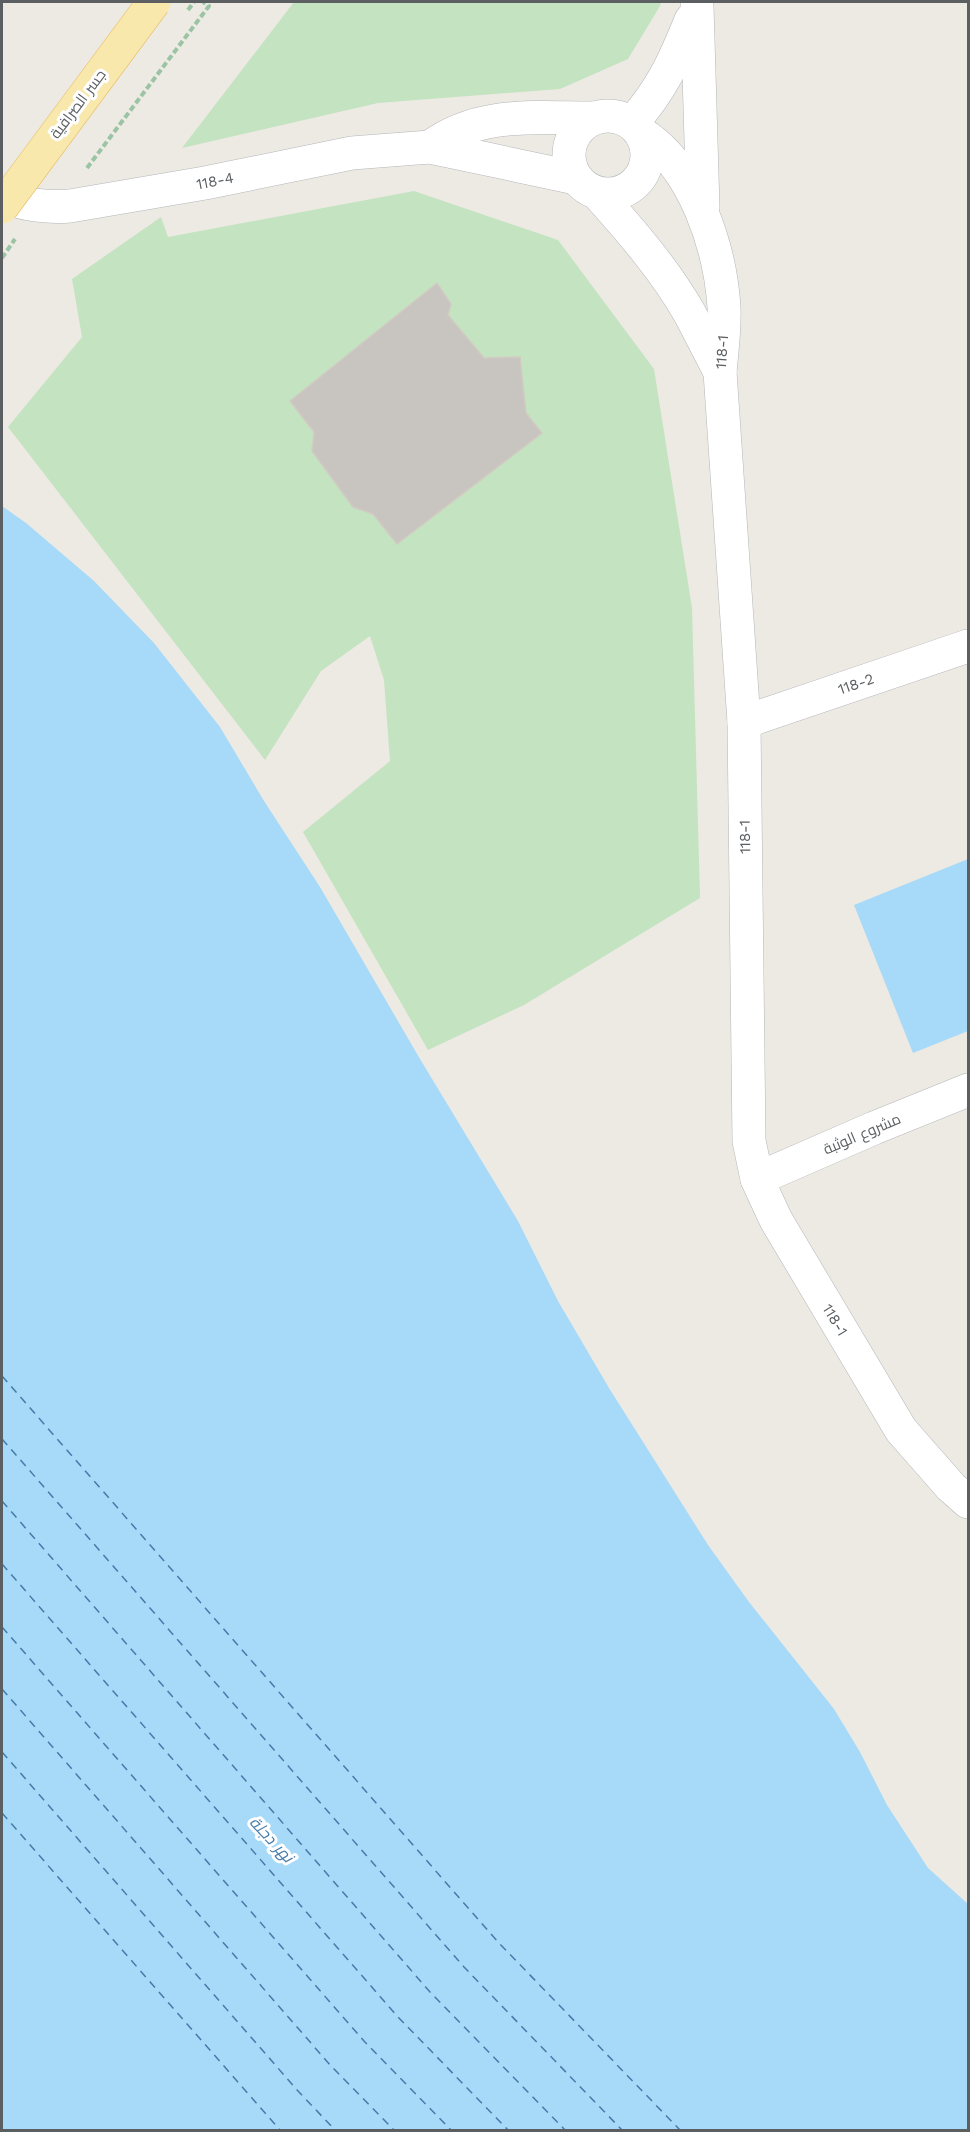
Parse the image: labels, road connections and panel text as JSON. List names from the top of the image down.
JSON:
{
  "streets": {
    "main road": ["جسر الصرافية"],
    "street": [
      "118-4",
      "118-1",
      "118-2",
      "مشروع الوثبة"
    ]
  },
  "crossings": [
    ["118-4", "118-1"],
    ["118-1", "118-2"],
    ["118-1", "مشروع الوثبة"]
  ],
  "water": ["نهر دجلة"]
}
